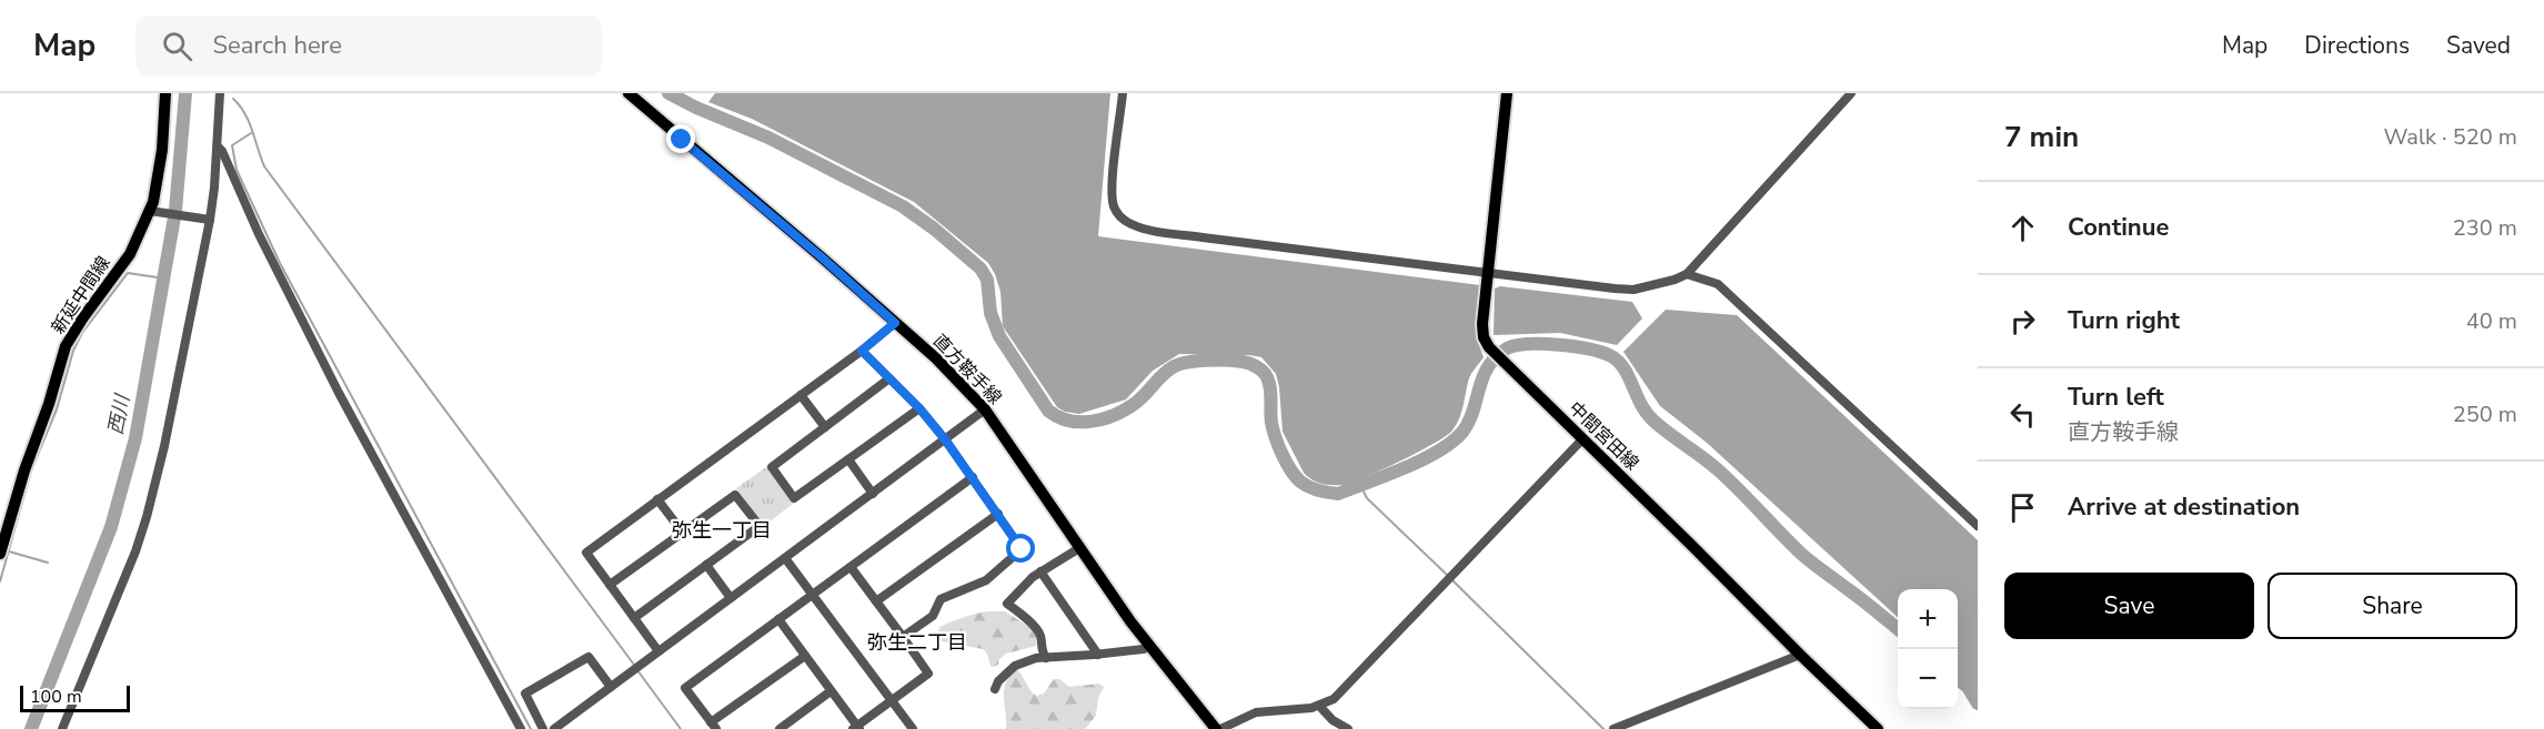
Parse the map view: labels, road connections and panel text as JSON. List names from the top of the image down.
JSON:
{
  "streets": {
    "main road": ["新延中間線", "直方鞍手線", "中間宮田線"]
  },
  "districts": ["弥生一丁目", "弥生二丁目"],
  "water": ["西川"],
  "scale_bar": "100 m",
  "page": {
    "header": "Map",
    "search": "Search here",
    "nav": ["Map", "Directions", "Saved"],
    "heading": ["7 min", "Walk · 520 m"],
    "list": [
      ["Continue", "230 m"],
      ["Turn right", "40 m"],
      ["Turn left", "直方鞍手線", "250 m"],
      "Arrive at destination"
    ],
    "buttons": ["Save", "Share"],
    "map_buttons": ["+", "−"],
    "scale": "100 m"
  }
}
